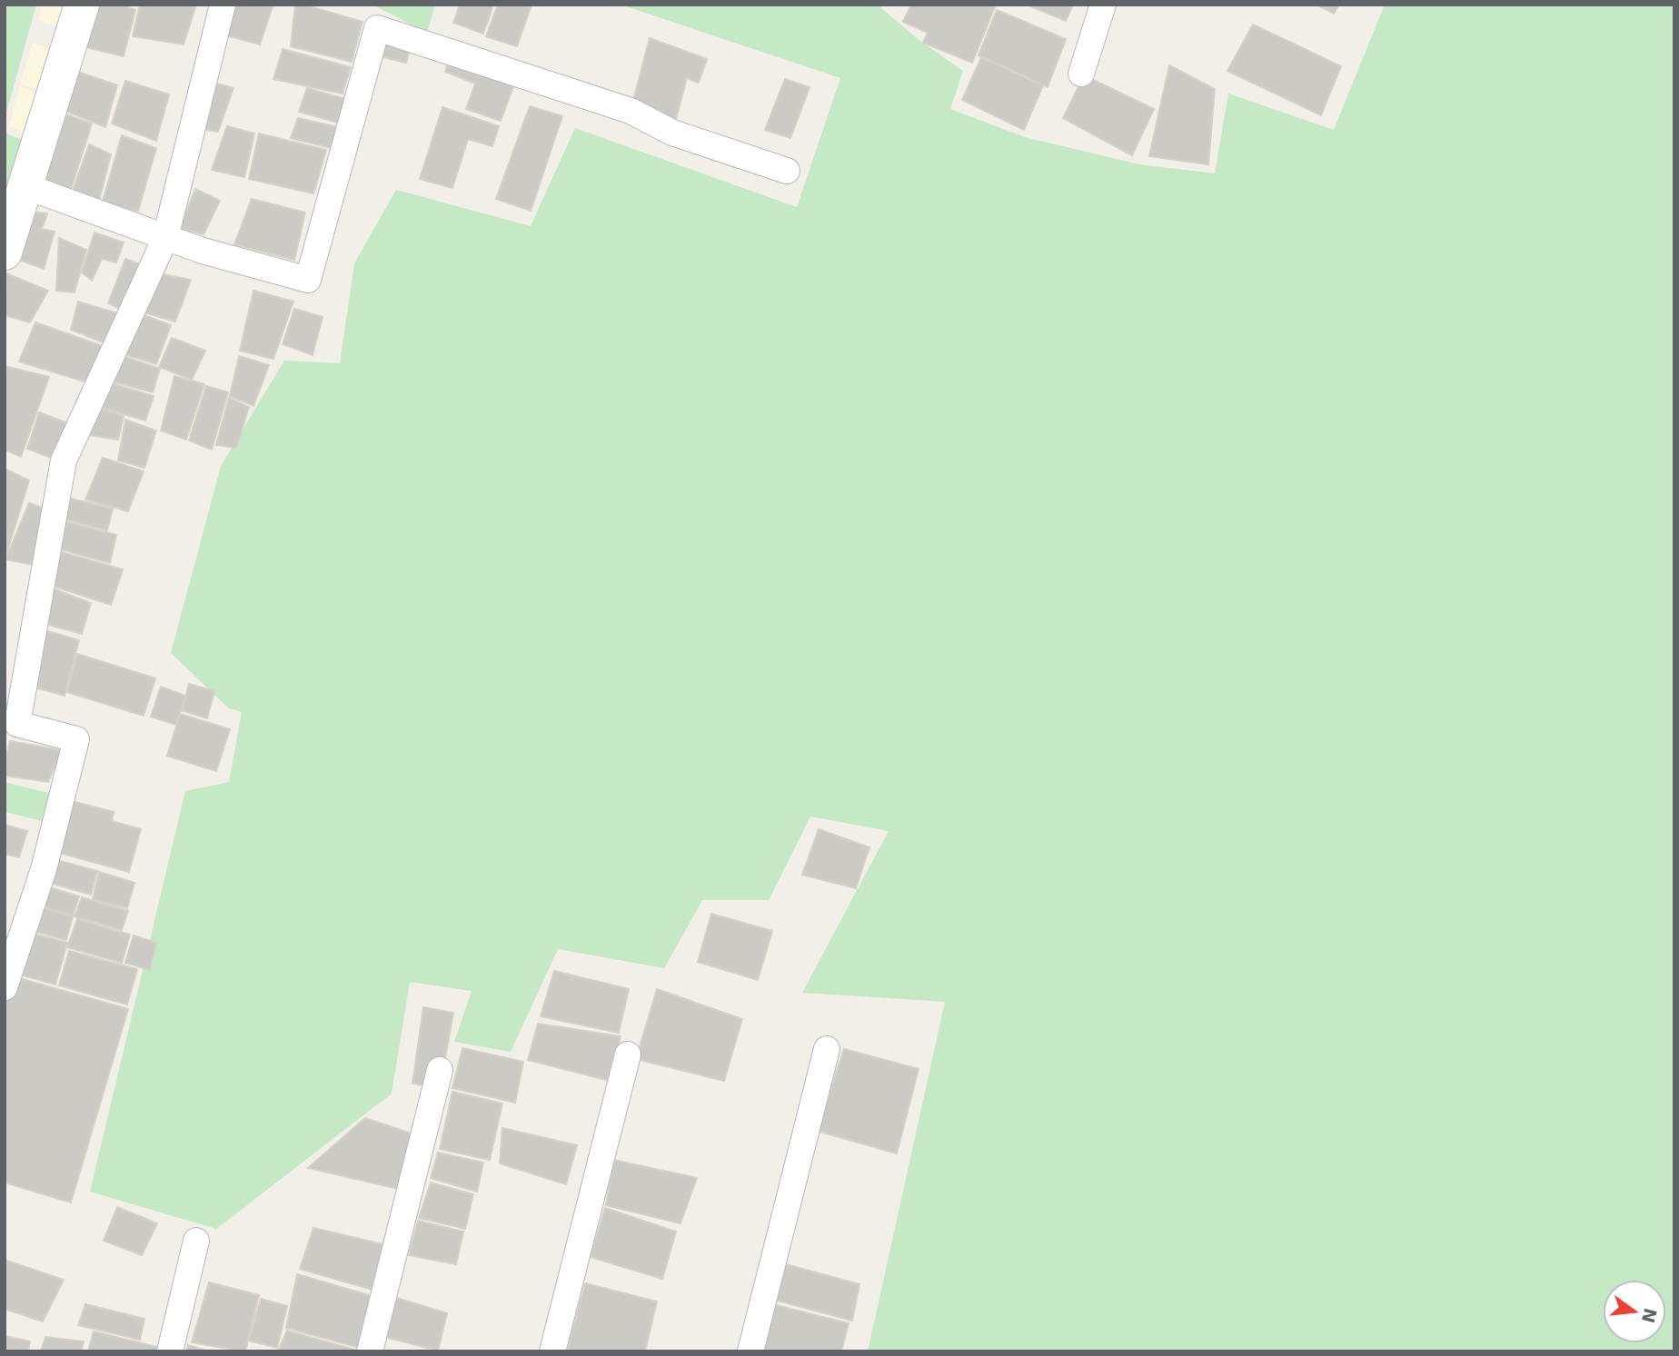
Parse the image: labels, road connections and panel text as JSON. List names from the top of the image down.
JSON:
{
  "north": "right"
}
